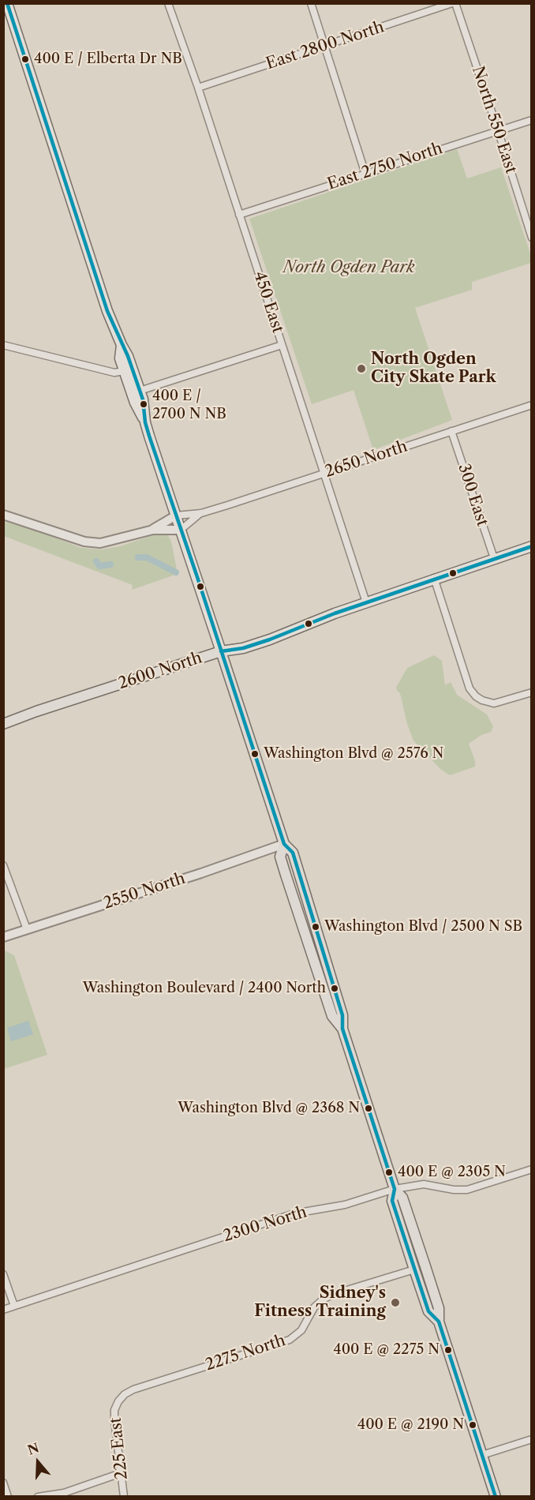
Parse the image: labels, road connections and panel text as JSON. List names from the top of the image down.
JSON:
{
  "streets": {
    "main road": ["2600 North"],
    "street": [
      "East 2800 North",
      "North 550 East",
      "East 2750 North",
      "450 East",
      "2650 North",
      "300 East",
      "2550 North",
      "2300 North",
      "2275 North",
      "225 East"
    ]
  },
  "crossings": [
    ["East 2800 North", "North 550 East"],
    ["East 2800 North", "450 East"],
    ["North 550 East", "East 2750 North"],
    ["East 2750 North", "450 East"],
    ["450 East", "2650 North"],
    ["450 East", "2600 North"],
    ["2650 North", "300 East"],
    ["300 East", "2600 North"],
    ["2275 North", "225 East"]
  ],
  "parks": ["North Ogden Park"],
  "places": [
    "400 E / Elberta Dr NB",
    "North Ogden City Skate Park",
    "400 E / 2700 N NB",
    "Washington Blvd @ 2576 N",
    "Washington Blvd / 2500 N SB",
    "Washington Boulevard / 2400 North",
    "Washington Blvd @ 2368 N",
    "400 E @ 2305 N",
    "Sidney's Fitness Training",
    "400 E @ 2275 N",
    "400 E @ 2190 N"
  ],
  "north": "top"
}
